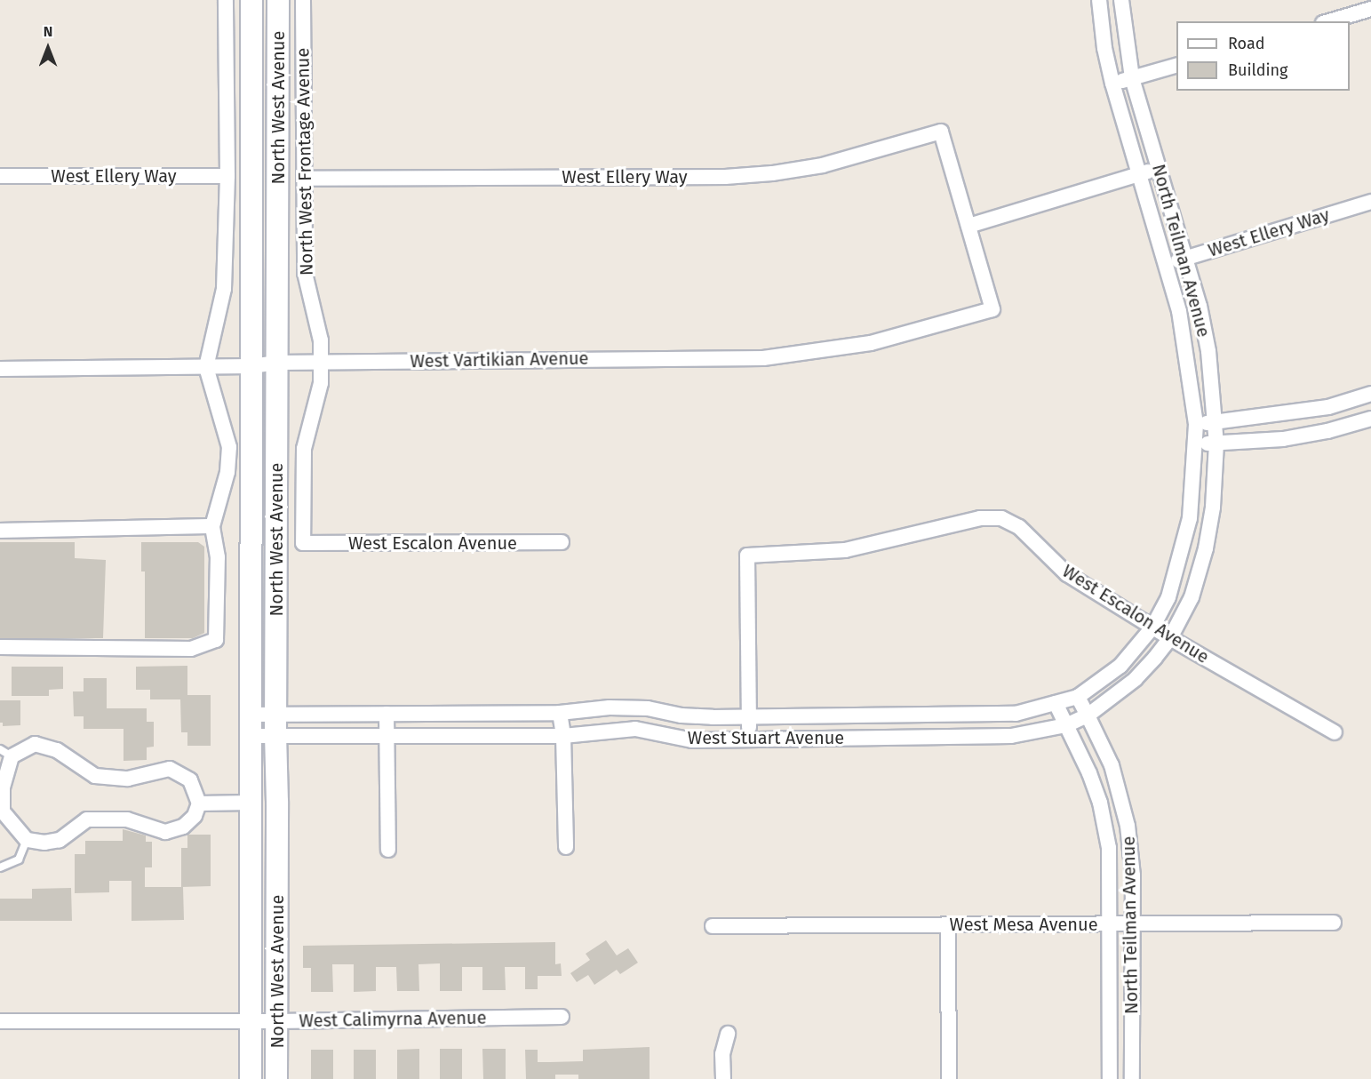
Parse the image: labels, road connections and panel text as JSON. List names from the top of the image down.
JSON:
{
  "streets": {
    "main road": ["North West Avenue"],
    "street": [
      "North West Frontage Avenue",
      "West Ellery Way",
      "North Teilman Avenue",
      "West Vartikian Avenue",
      "West Escalon Avenue",
      "West Stuart Avenue",
      "West Mesa Avenue",
      "West Calimyrna Avenue"
    ]
  },
  "crossings": [
    ["North West Avenue", "West Vartikian Avenue"],
    ["North West Avenue", "West Stuart Avenue"],
    ["North West Avenue", "West Calimyrna Avenue"],
    ["North West Frontage Avenue", "West Ellery Way"],
    ["North West Frontage Avenue", "West Vartikian Avenue"],
    ["North West Frontage Avenue", "West Escalon Avenue"],
    ["West Ellery Way", "North Teilman Avenue"],
    ["West Ellery Way", "West Vartikian Avenue"],
    ["North Teilman Avenue", "West Escalon Avenue"],
    ["North Teilman Avenue", "West Stuart Avenue"],
    ["North Teilman Avenue", "West Mesa Avenue"],
    ["West Escalon Avenue", "West Stuart Avenue"]
  ],
  "legend": ["Road", "Building"],
  "north": "top"
}
